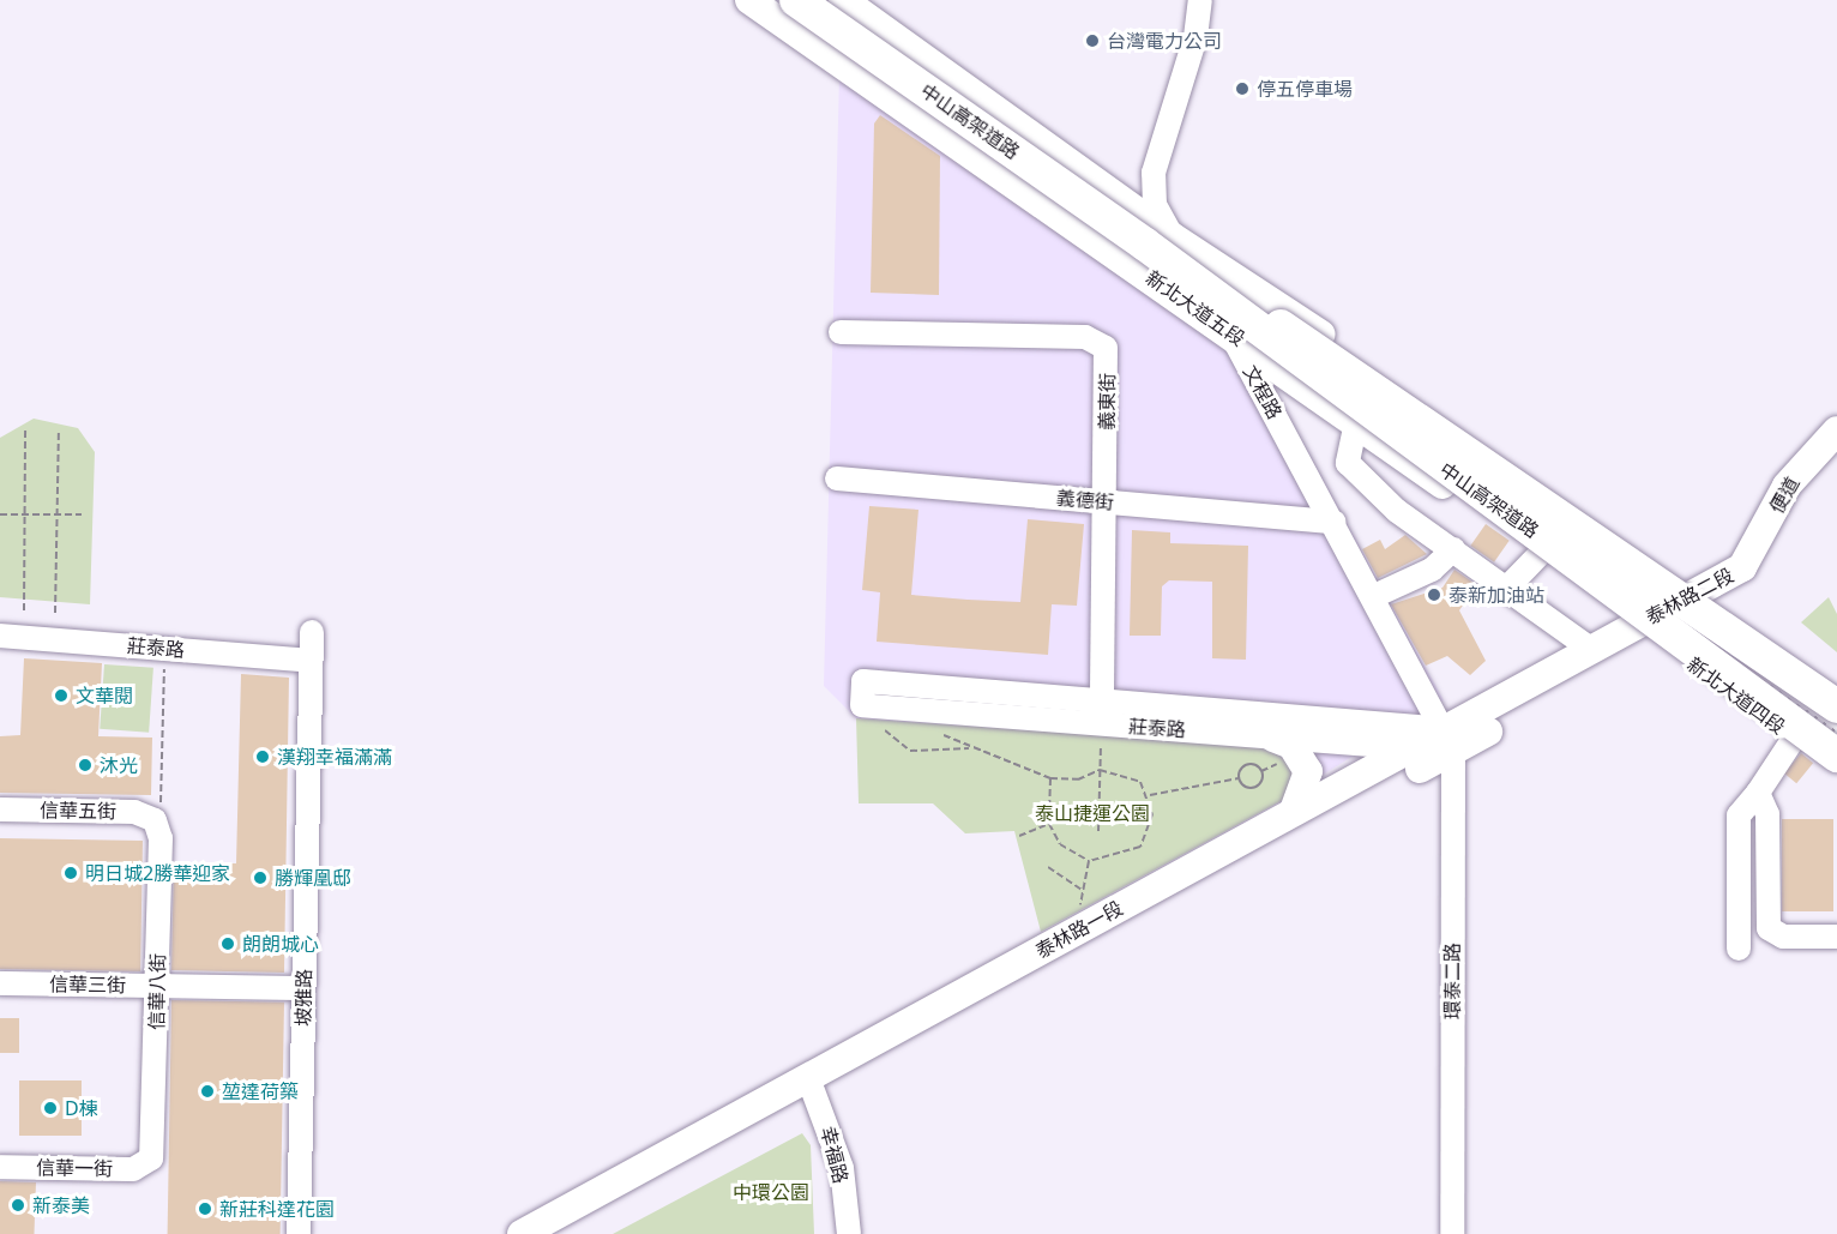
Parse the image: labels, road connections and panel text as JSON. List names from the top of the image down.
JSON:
{
  "streets": {
    "highway": ["中山高架道路"],
    "main road": [
      "新北大道五段",
      "便道",
      "泰林路二段",
      "新北大道四段",
      "泰林路一段"
    ],
    "street": [
      "文程路",
      "義東街",
      "義德街",
      "莊泰路",
      "信華五街",
      "環泰二路",
      "信華三街",
      "信華八街",
      "坡雅路",
      "幸福路",
      "信華一街"
    ]
  },
  "crossings": [
    ["中山高架道路", "文程路"],
    ["新北大道五段", "文程路"],
    ["新北大道五段", "新北大道四段"],
    ["新北大道五段", "泰林路一段"],
    ["文程路", "義德街"],
    ["文程路", "莊泰路"],
    ["文程路", "泰林路一段"],
    ["文程路", "環泰二路"],
    ["義東街", "義德街"],
    ["義東街", "莊泰路"],
    ["便道", "泰林路二段"],
    ["莊泰路", "泰林路一段"],
    ["莊泰路", "環泰二路"],
    ["莊泰路", "坡雅路"],
    ["新北大道四段", "泰林路一段"],
    ["信華五街", "信華八街"],
    ["泰林路一段", "環泰二路"],
    ["泰林路一段", "幸福路"],
    ["信華三街", "信華八街"],
    ["信華三街", "坡雅路"],
    ["信華八街", "信華一街"]
  ],
  "parks": ["泰山捷運公園", "中環公園"],
  "places": [
    "台灣電力公司",
    "停五停車場",
    "泰新加油站",
    "文華閱",
    "漢翔幸福滿滿",
    "沐光",
    "明日城2勝華迎家",
    "勝輝凰邸",
    "朗朗城心",
    "堃達荷築",
    "D棟",
    "新泰美",
    "新莊科達花園"
  ]
}
